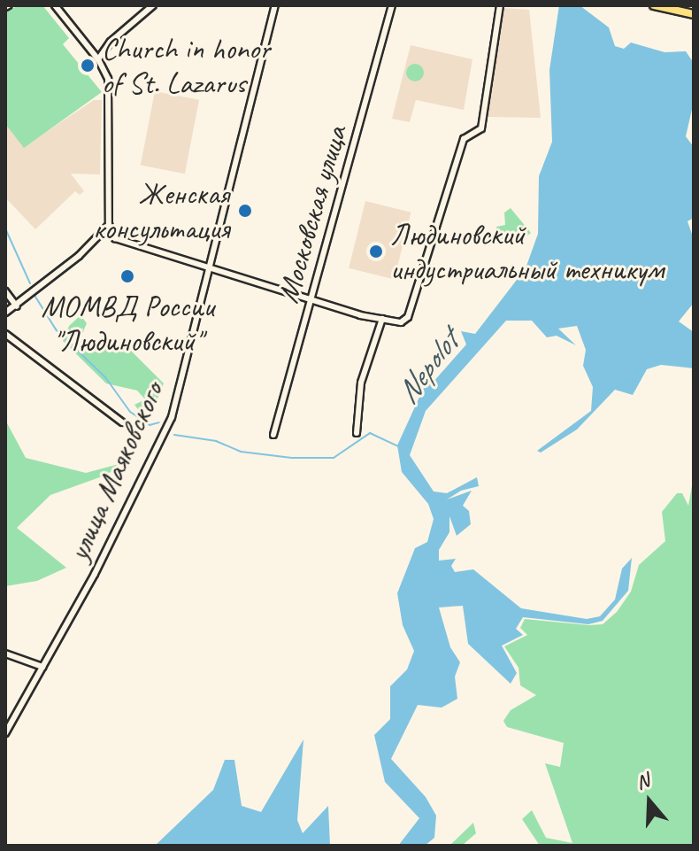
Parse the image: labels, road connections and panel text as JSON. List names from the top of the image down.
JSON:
{
  "streets": {
    "street": ["Московская улица", "улица Маяковского"]
  },
  "water": ["Nepolot"],
  "places": [
    "Church in honor of St. Lazarus",
    "Женская консультация",
    "Людиновский индустриальный техникум",
    "МОМВД России \"Людиновский\""
  ],
  "north": "top"
}
